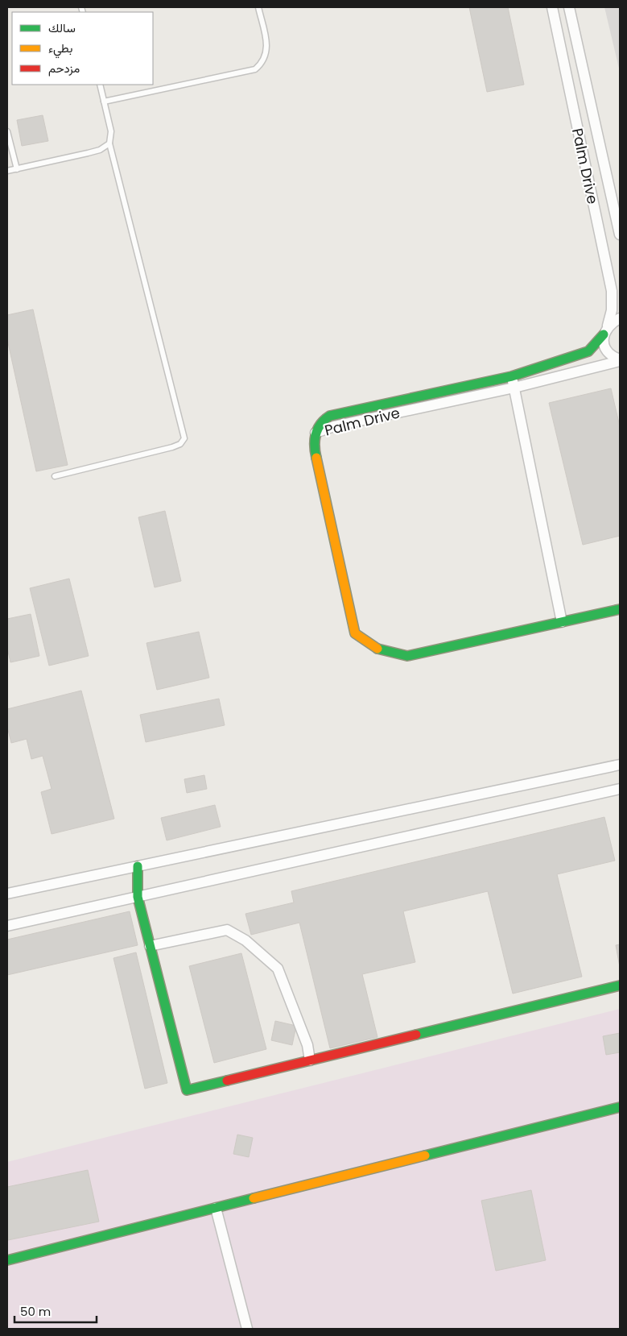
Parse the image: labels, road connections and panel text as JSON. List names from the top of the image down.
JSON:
{
  "streets": {
    "street": ["Palm Drive"]
  },
  "legend": ["سالك", "بطيء", "مزدحم"],
  "scale_bar": "50 m"
}
